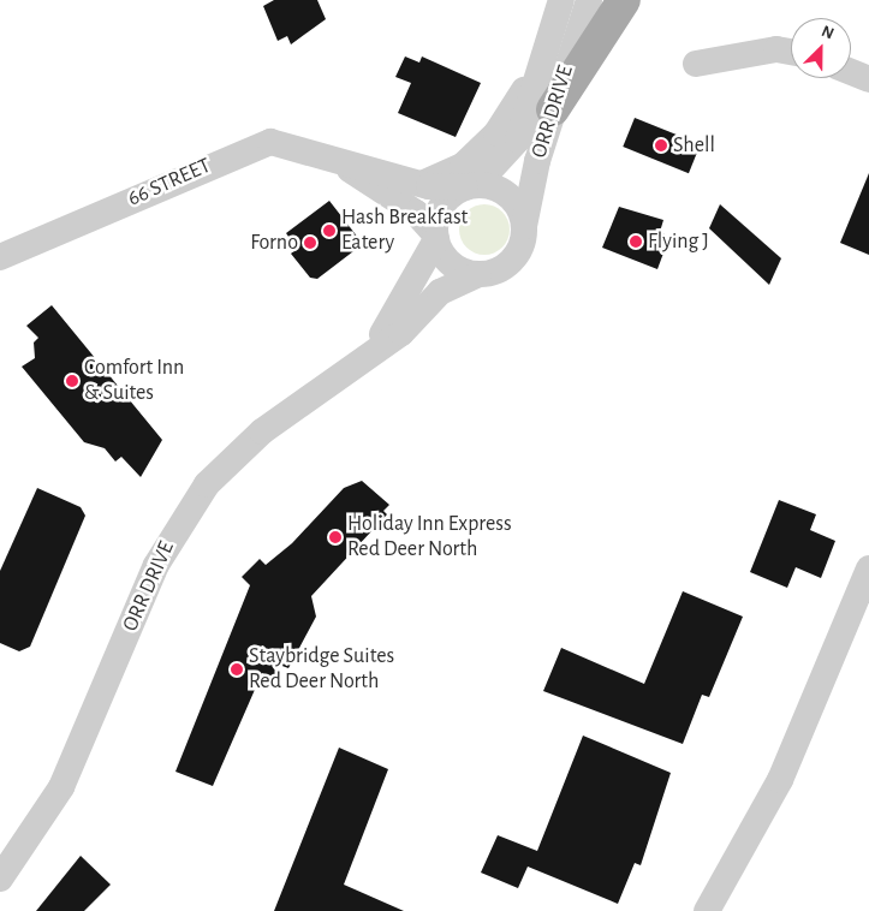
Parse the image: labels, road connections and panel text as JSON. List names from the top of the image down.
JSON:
{
  "streets": {
    "street": ["ORR DRIVE", "66 STREET"]
  },
  "crossings": [
    ["ORR DRIVE", "66 STREET"]
  ],
  "places": [
    "Shell",
    "Hash Breakfast Eatery",
    "Flying J",
    "Forno",
    "Comfort Inn & Suites",
    "Holiday Inn Express Red Deer North",
    "Staybridge Suites Red Deer North"
  ],
  "north": "top right"
}
